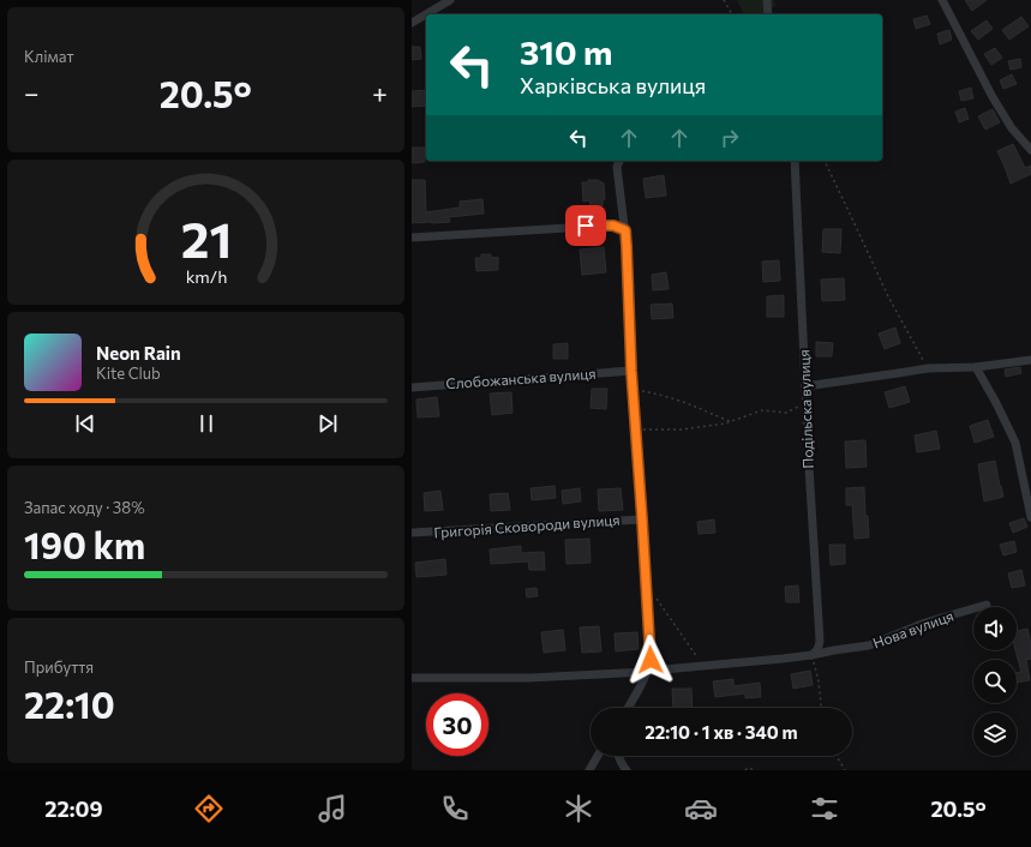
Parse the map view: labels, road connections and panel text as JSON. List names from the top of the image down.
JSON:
{
  "streets": {
    "street": [
      "Слобожанська вулиця",
      "Подільска вулиця",
      "Григорія Сковороди вулиця",
      "Нова вулиця"
    ]
  },
  "crossings": [
    ["Подільска вулиця", "Нова вулиця"]
  ],
  "page": {
    "tile": [
      "Клімат",
      ["Запас ходу · 38%", "190 km"],
      ["Прибуття", "22:10"]
    ],
    "turn": ["310 m", "Харківська вулиця"],
    "heat": ["−", "20.5°", "+"],
    "song": ["Neon Rain", "Kite Club"],
    "limit": "30",
    "trip": "22:10 · 1 хв · 340 m",
    "tabs": ["22:09", "20.5°"],
    "gauge": ["21", "km/h"]
  }
}
